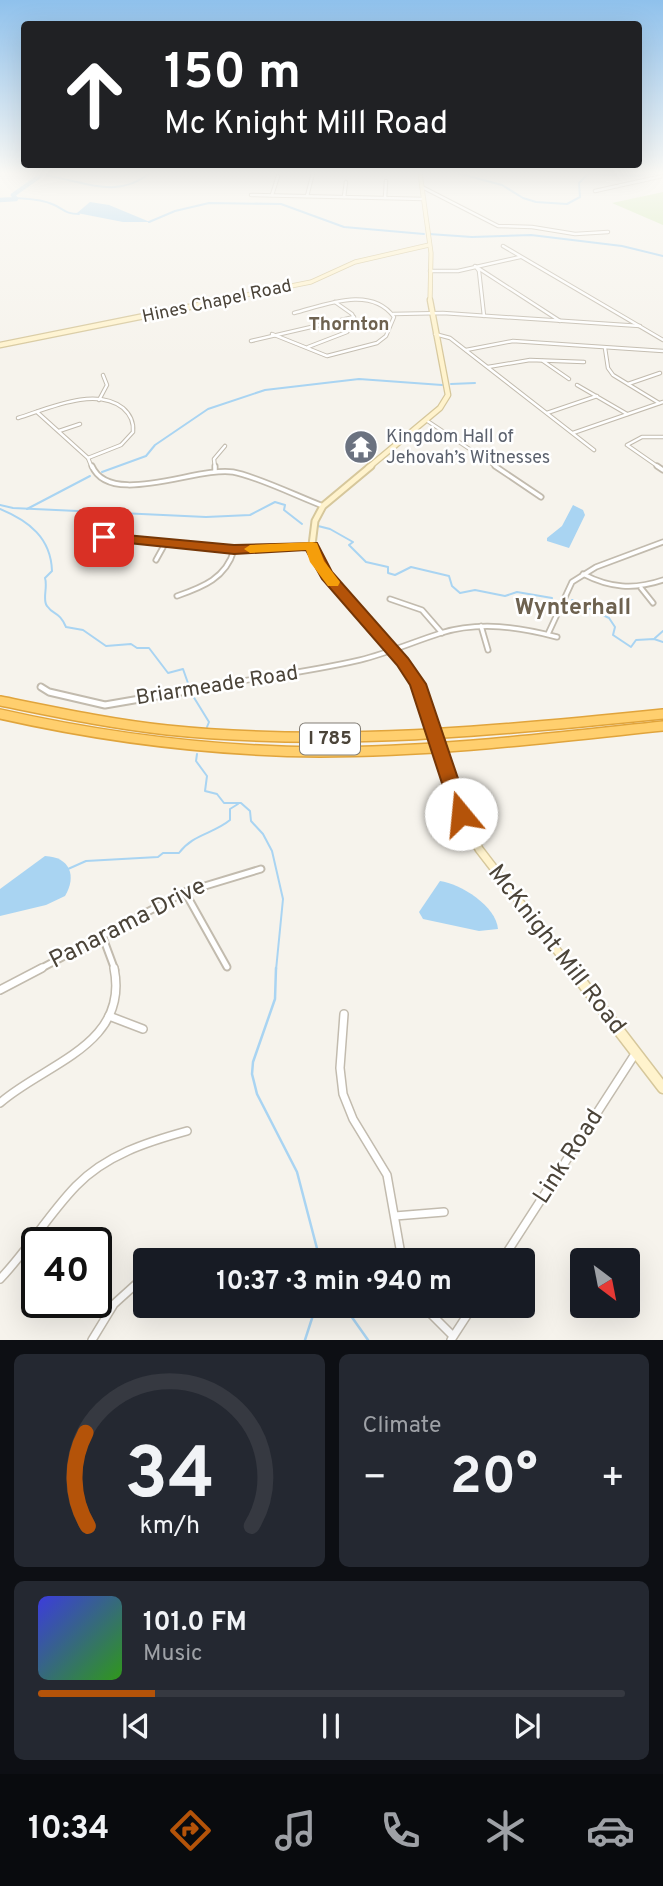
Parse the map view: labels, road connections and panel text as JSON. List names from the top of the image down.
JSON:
{
  "streets": {
    "highway": ["I 785"],
    "street": [
      "Hines Chapel Road",
      "Briarmeade Road",
      "Panarama Drive",
      "McKnight Mill Road",
      "Link Road"
    ]
  },
  "crossings": [
    ["Briarmeade Road", "McKnight Mill Road"],
    ["McKnight Mill Road", "Link Road"]
  ],
  "districts": ["Thornton", "Wynterhall"],
  "places": {
    "temple": ["Kingdom Hall of Jehovah’s Witnesses"]
  },
  "north": "bottom right",
  "page": {
    "turn": ["150 m", "Mc Knight Mill Road"],
    "limit": "40",
    "trip": "10:37 · 3 min · 940 m",
    "tile": "Climate",
    "heat": ["−", "20°", "+"],
    "song": ["101.0 FM", "Music"],
    "tabs": "10:34",
    "gauge": ["34", "km/h"]
  }
}
